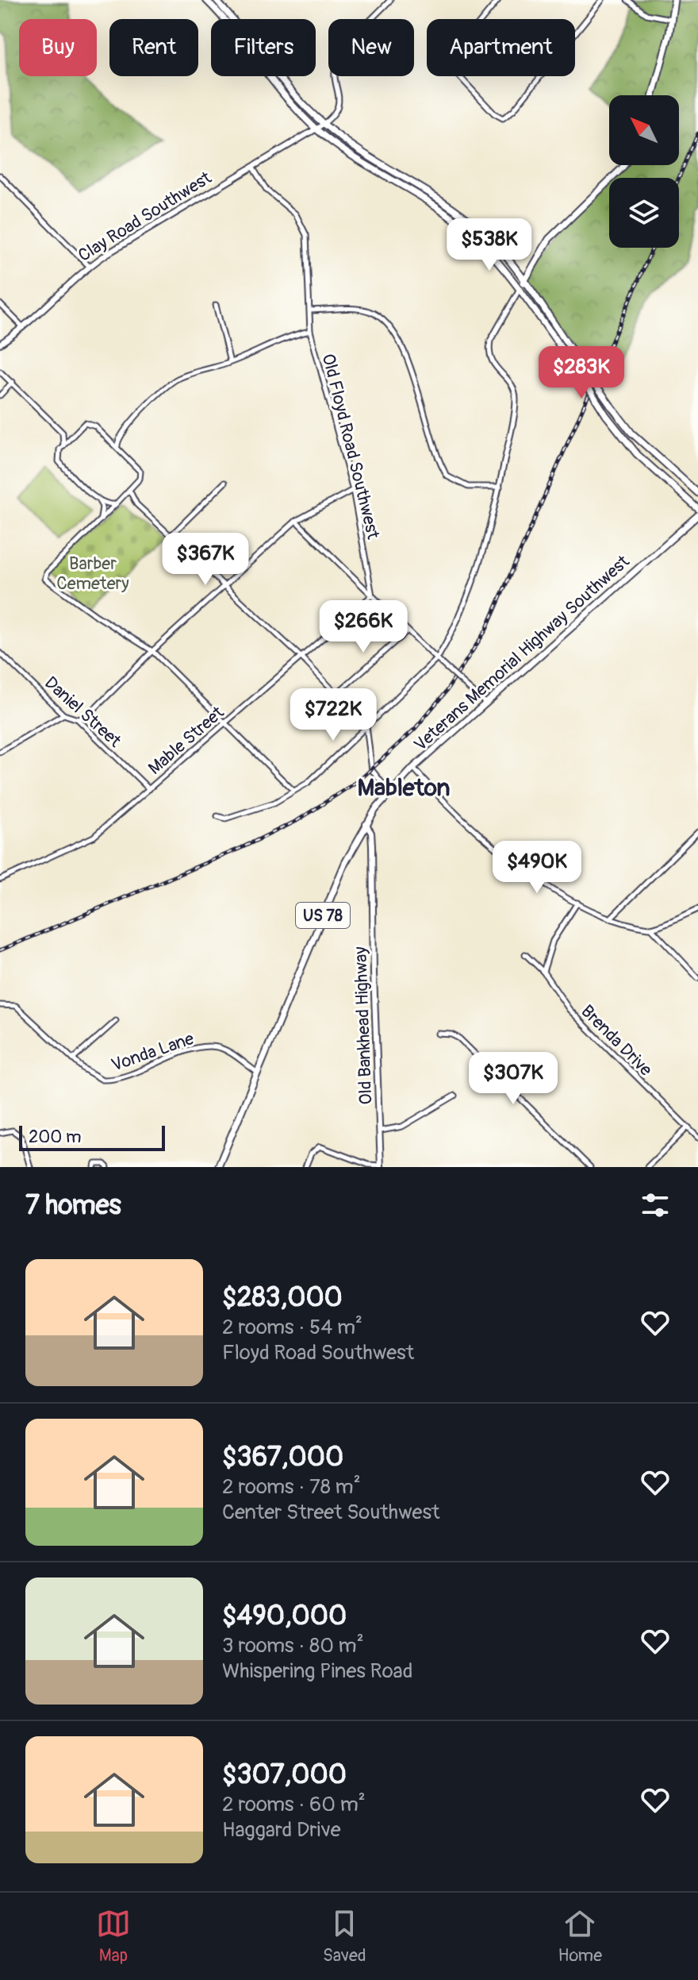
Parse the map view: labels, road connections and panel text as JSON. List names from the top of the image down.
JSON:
{
  "streets": {
    "main road": ["Veterans Memorial Highway Southwest", "US 78"],
    "street": [
      "Clay Road Southwest",
      "Old Floyd Road Southwest",
      "Daniel Street",
      "Mable Street",
      "Old Bankhead Highway",
      "Brenda Drive",
      "Vonda Lane"
    ]
  },
  "crossings": [
    ["Clay Road Southwest", "Old Floyd Road Southwest"],
    ["Old Floyd Road Southwest", "Mable Street"],
    ["Veterans Memorial Highway Southwest", "Old Bankhead Highway"],
    ["Veterans Memorial Highway Southwest", "Vonda Lane"],
    ["Daniel Street", "Mable Street"]
  ],
  "districts": ["Mableton"],
  "parks": ["Barber Cemetery"],
  "scale_bar": "200 m",
  "north": "top left",
  "page": {
    "chip": [
      "Buy",
      "Rent",
      "Filters",
      "New",
      "Apartment"
    ],
    "price": [
      "$538K",
      "$283K",
      "$367K",
      "$266K",
      "$722K",
      "$490K",
      "$307K"
    ],
    "scale": "200 m",
    "heading": "7 homes",
    "list": [
      {
        "name": "$283,000",
        "note": "2 rooms · 54 m² · Floyd Road Southwest"
      },
      {
        "name": "$367,000",
        "note": "2 rooms · 78 m² · Center Street Southwest"
      },
      {
        "name": "$490,000",
        "note": "3 rooms · 80 m² · Whispering Pines Road"
      },
      {
        "name": "$307,000",
        "note": "2 rooms · 60 m² · Haggard Drive"
      }
    ],
    "tabs": ["Map", "Saved", "Home"]
  }
}
